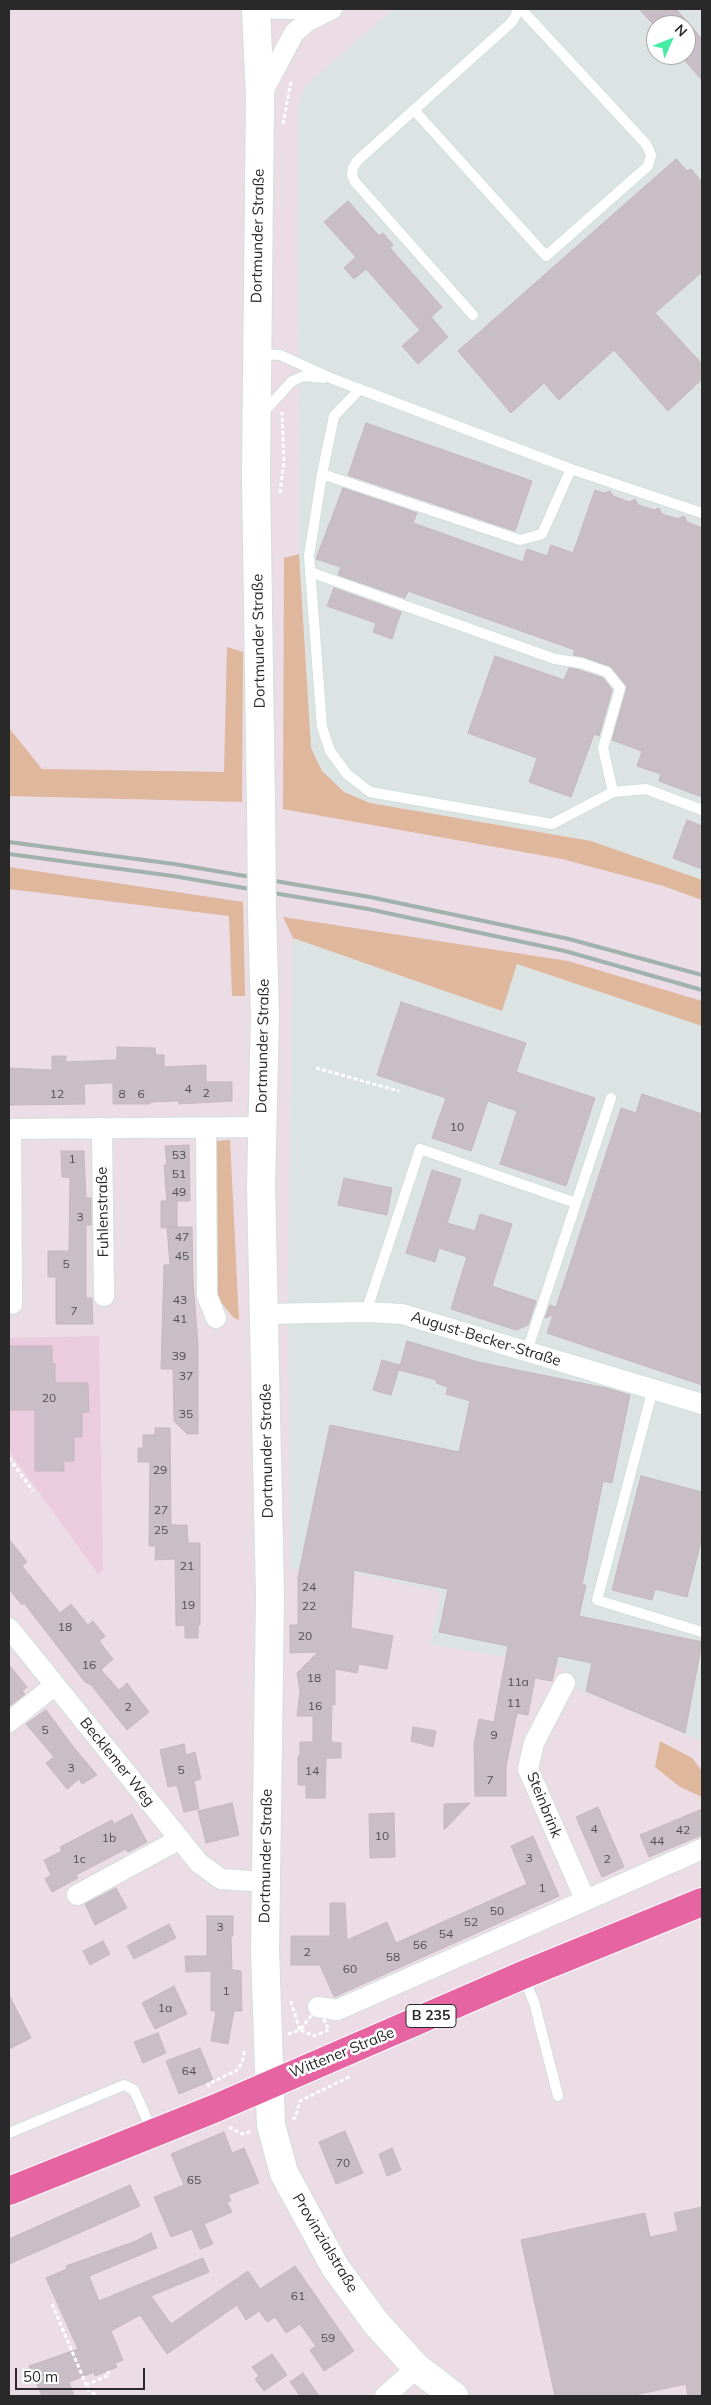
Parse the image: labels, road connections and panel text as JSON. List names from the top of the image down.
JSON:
{
  "streets": {
    "main road": [
      "Dortmunder Straße",
      "B 235",
      "Wittener Straße",
      "Provinzialstraße"
    ],
    "street": [
      "Fuhlenstraße",
      "August-Becker-Straße",
      "Becklemer Weg",
      "Steinbrink"
    ]
  },
  "crossings": [
    ["Dortmunder Straße", "August-Becker-Straße"],
    ["Dortmunder Straße", "Becklemer Weg"],
    ["Dortmunder Straße", "Wittener Straße"],
    ["Dortmunder Straße", "Provinzialstraße"],
    ["Wittener Straße", "Provinzialstraße"]
  ],
  "house_numbers": [
    "4",
    "2",
    "12",
    "8",
    "6",
    "10",
    "53",
    "1",
    "51",
    "49",
    "3",
    "47",
    "45",
    "5",
    "43",
    "7",
    "41",
    "39",
    "37",
    "20",
    "35",
    "29",
    "27",
    "25",
    "21",
    "24",
    "19",
    "22",
    "18",
    "20",
    "16",
    "18",
    "11a",
    "11",
    "16",
    "2",
    "5",
    "9",
    "3",
    "5",
    "14",
    "7",
    "4",
    "42",
    "10",
    "1b",
    "44",
    "3",
    "1c",
    "2",
    "1",
    "50",
    "52",
    "3",
    "54",
    "56",
    "2",
    "58",
    "60",
    "1",
    "1a",
    "64",
    "70",
    "65",
    "61",
    "59"
  ],
  "scale_bar": "50 m",
  "north": "top right"
}
